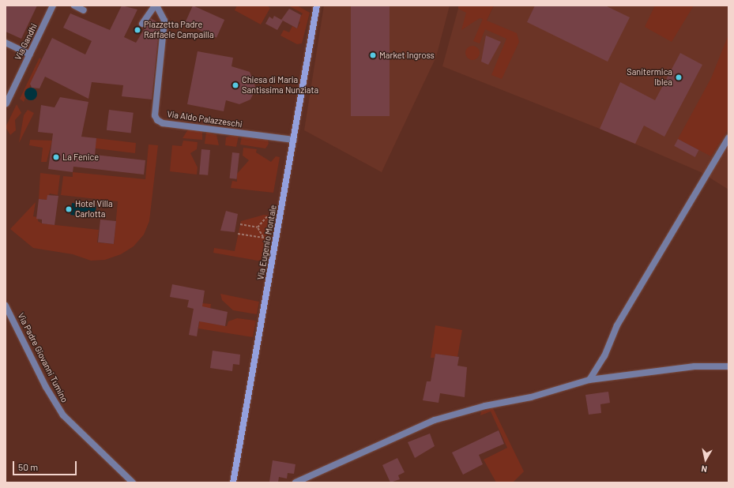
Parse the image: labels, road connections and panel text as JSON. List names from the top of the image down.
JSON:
{
  "streets": {
    "main road": ["Via Eugenio Montale"],
    "street": ["Via Gandhi", "Via Aldo Palazzeschi", "Via Padre Giovanni Tumino"]
  },
  "crossings": [
    ["Via Aldo Palazzeschi", "Via Eugenio Montale"]
  ],
  "places": [
    "Piazzetta Padre Raffaele Campailla",
    "Market Ingross",
    "Sanitermica Iblea",
    "Chiesa di Maria Santissima Nunziata",
    "La Fenice",
    "Hotel Villa Carlotta"
  ],
  "scale_bar": "50 m",
  "north": "bottom"
}
